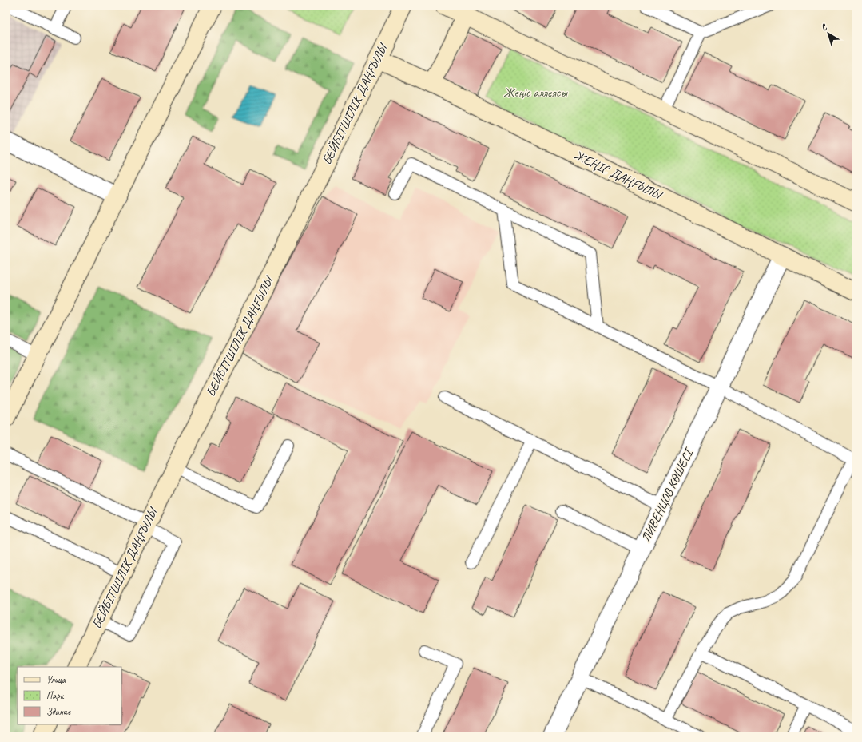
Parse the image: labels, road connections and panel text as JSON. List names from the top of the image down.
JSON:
{
  "streets": {
    "main road": ["БЕЙБІТШІЛІК ДАҢҒЫЛЫ", "ЖЕҢІС ДАҢҒЫЛЫ"],
    "street": ["ЛИВЕНЦОВ КӨШЕСІ"]
  },
  "crossings": [
    ["БЕЙБІТШІЛІК ДАҢҒЫЛЫ", "ЖЕҢІС ДАҢҒЫЛЫ"],
    ["ЖЕҢІС ДАҢҒЫЛЫ", "ЛИВЕНЦОВ КӨШЕСІ"]
  ],
  "parks": ["Жеңіс аллеясы"],
  "legend": ["Улица", "Парк", "Здание"],
  "north": "top left"
}
